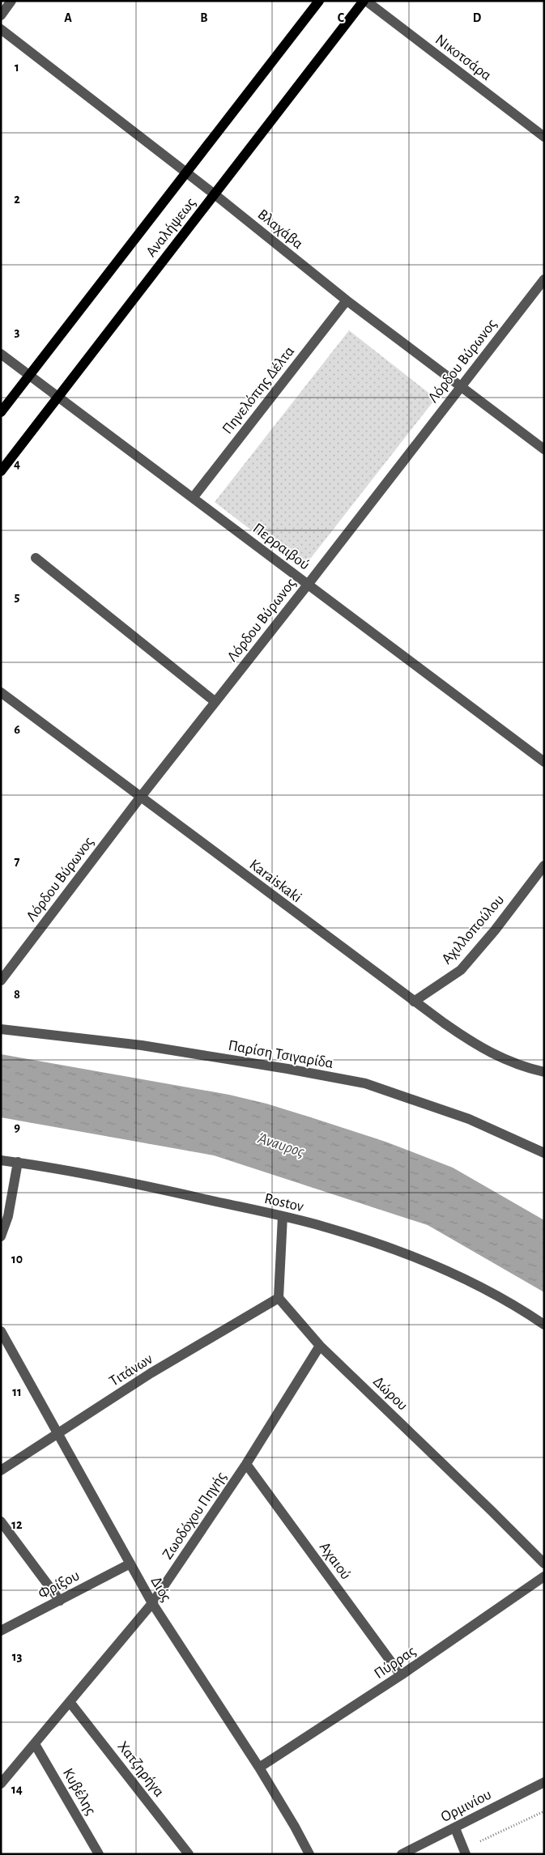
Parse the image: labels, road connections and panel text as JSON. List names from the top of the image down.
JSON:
{
  "streets": {
    "main road": ["Αναλήψεως"],
    "street": [
      "Νικοτσάρα",
      "Βλαχάβα",
      "Λόρδου Βύρωνος",
      "Πηνελόπης Δέλτα",
      "Περραιβού",
      "Karaiskaki",
      "Αχιλλοπούλου",
      "Παρίση Τσιγαρίδα",
      "Rostov",
      "Τιτάνων",
      "Δώρου",
      "Ζωοδόχου Πηγής",
      "Αχαιού",
      "Φρίξου",
      "Διός",
      "Πύρρας",
      "Χατζηρήγα",
      "Κυβέλης",
      "Ορμινίου"
    ]
  },
  "crossings": [
    ["Νικοτσάρα", "Αναλήψεως"],
    ["Αναλήψεως", "Βλαχάβα"],
    ["Αναλήψεως", "Περραιβού"],
    ["Βλαχάβα", "Λόρδου Βύρωνος"],
    ["Βλαχάβα", "Πηνελόπης Δέλτα"],
    ["Λόρδου Βύρωνος", "Περραιβού"],
    ["Λόρδου Βύρωνος", "Karaiskaki"],
    ["Πηνελόπης Δέλτα", "Περραιβού"],
    ["Karaiskaki", "Αχιλλοπούλου"],
    ["Τιτάνων", "Δώρου"],
    ["Τιτάνων", "Διός"],
    ["Δώρου", "Ζωοδόχου Πηγής"],
    ["Ζωοδόχου Πηγής", "Αχαιού"],
    ["Ζωοδόχου Πηγής", "Διός"],
    ["Ζωοδόχου Πηγής", "Χατζηρήγα"],
    ["Ζωοδόχου Πηγής", "Κυβέλης"],
    ["Αχαιού", "Πύρρας"],
    ["Φρίξου", "Διός"],
    ["Διός", "Πύρρας"]
  ],
  "water": ["Άναυρος"],
  "grid": {
    "columns": [
      "A",
      "B",
      "C",
      "D"
    ],
    "rows": [
      "1",
      "2",
      "3",
      "4",
      "5",
      "6",
      "7",
      "8",
      "9",
      "10",
      "11",
      "12",
      "13",
      "14"
    ]
  }
}
